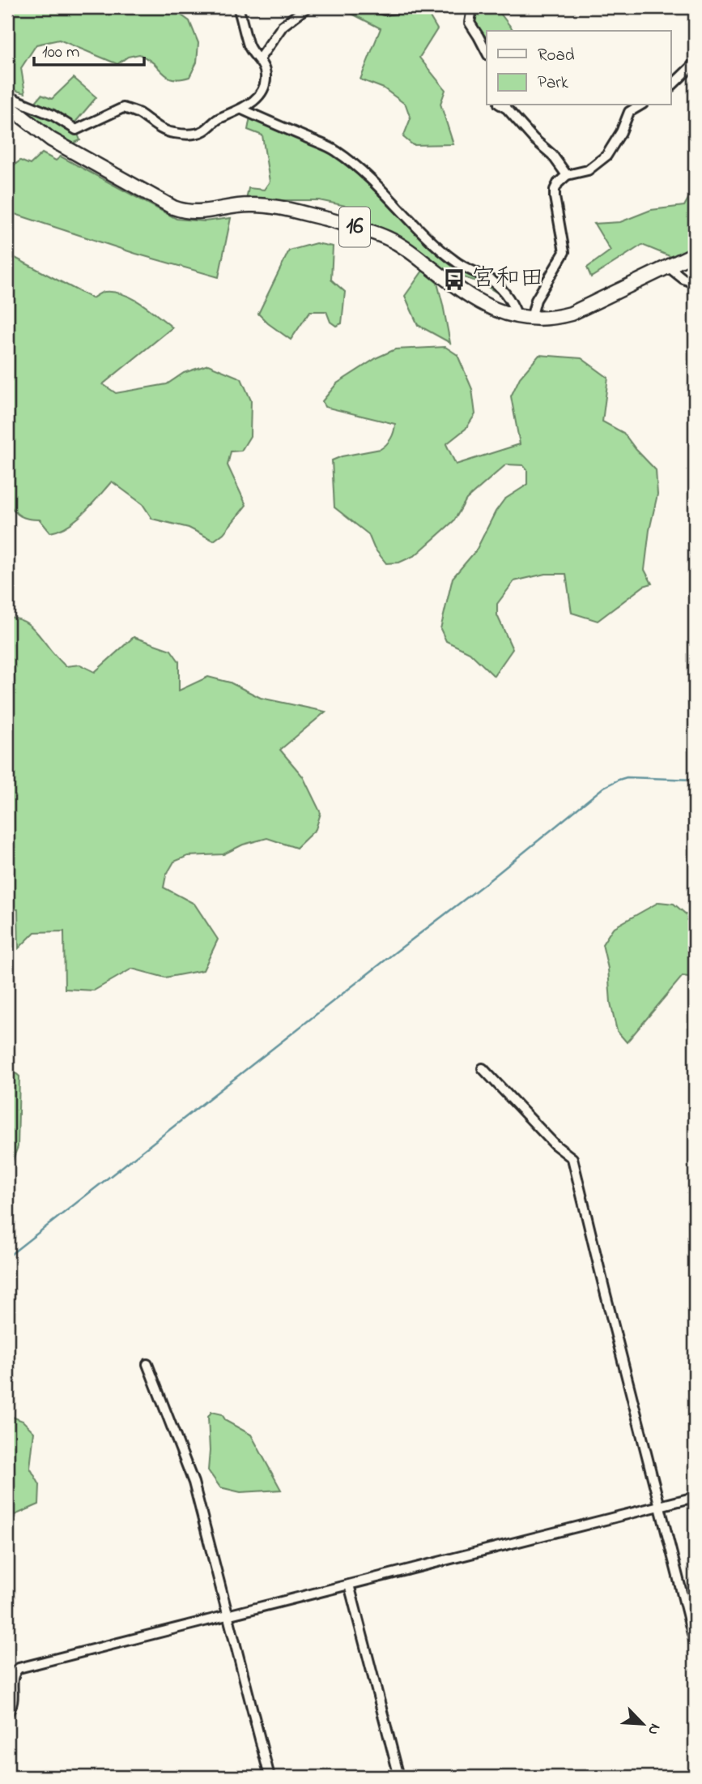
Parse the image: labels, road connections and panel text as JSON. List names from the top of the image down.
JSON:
{
  "streets": {
    "main road": ["16"]
  },
  "places": {
    "bus stop": ["宮和田"]
  },
  "legend": ["Road", "Park"],
  "scale_bar": "100 m",
  "north": "bottom right"
}
